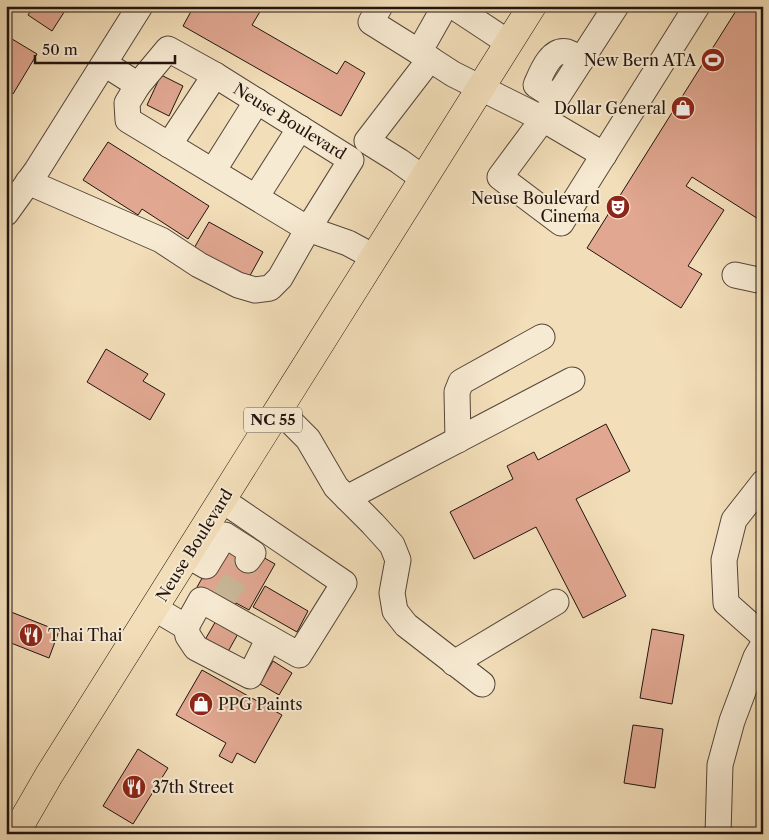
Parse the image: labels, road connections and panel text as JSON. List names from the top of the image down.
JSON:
{
  "streets": {
    "main road": ["Neuse Boulevard", "NC 55"]
  },
  "places": {
    "sports": ["New Bern ATA"],
    "shop": ["Dollar General", "PPG Paints"],
    "theatre": ["Neuse Boulevard Cinema"],
    "restaurant": ["Thai Thai", "37th Street"]
  },
  "scale_bar": "50 m"
}
